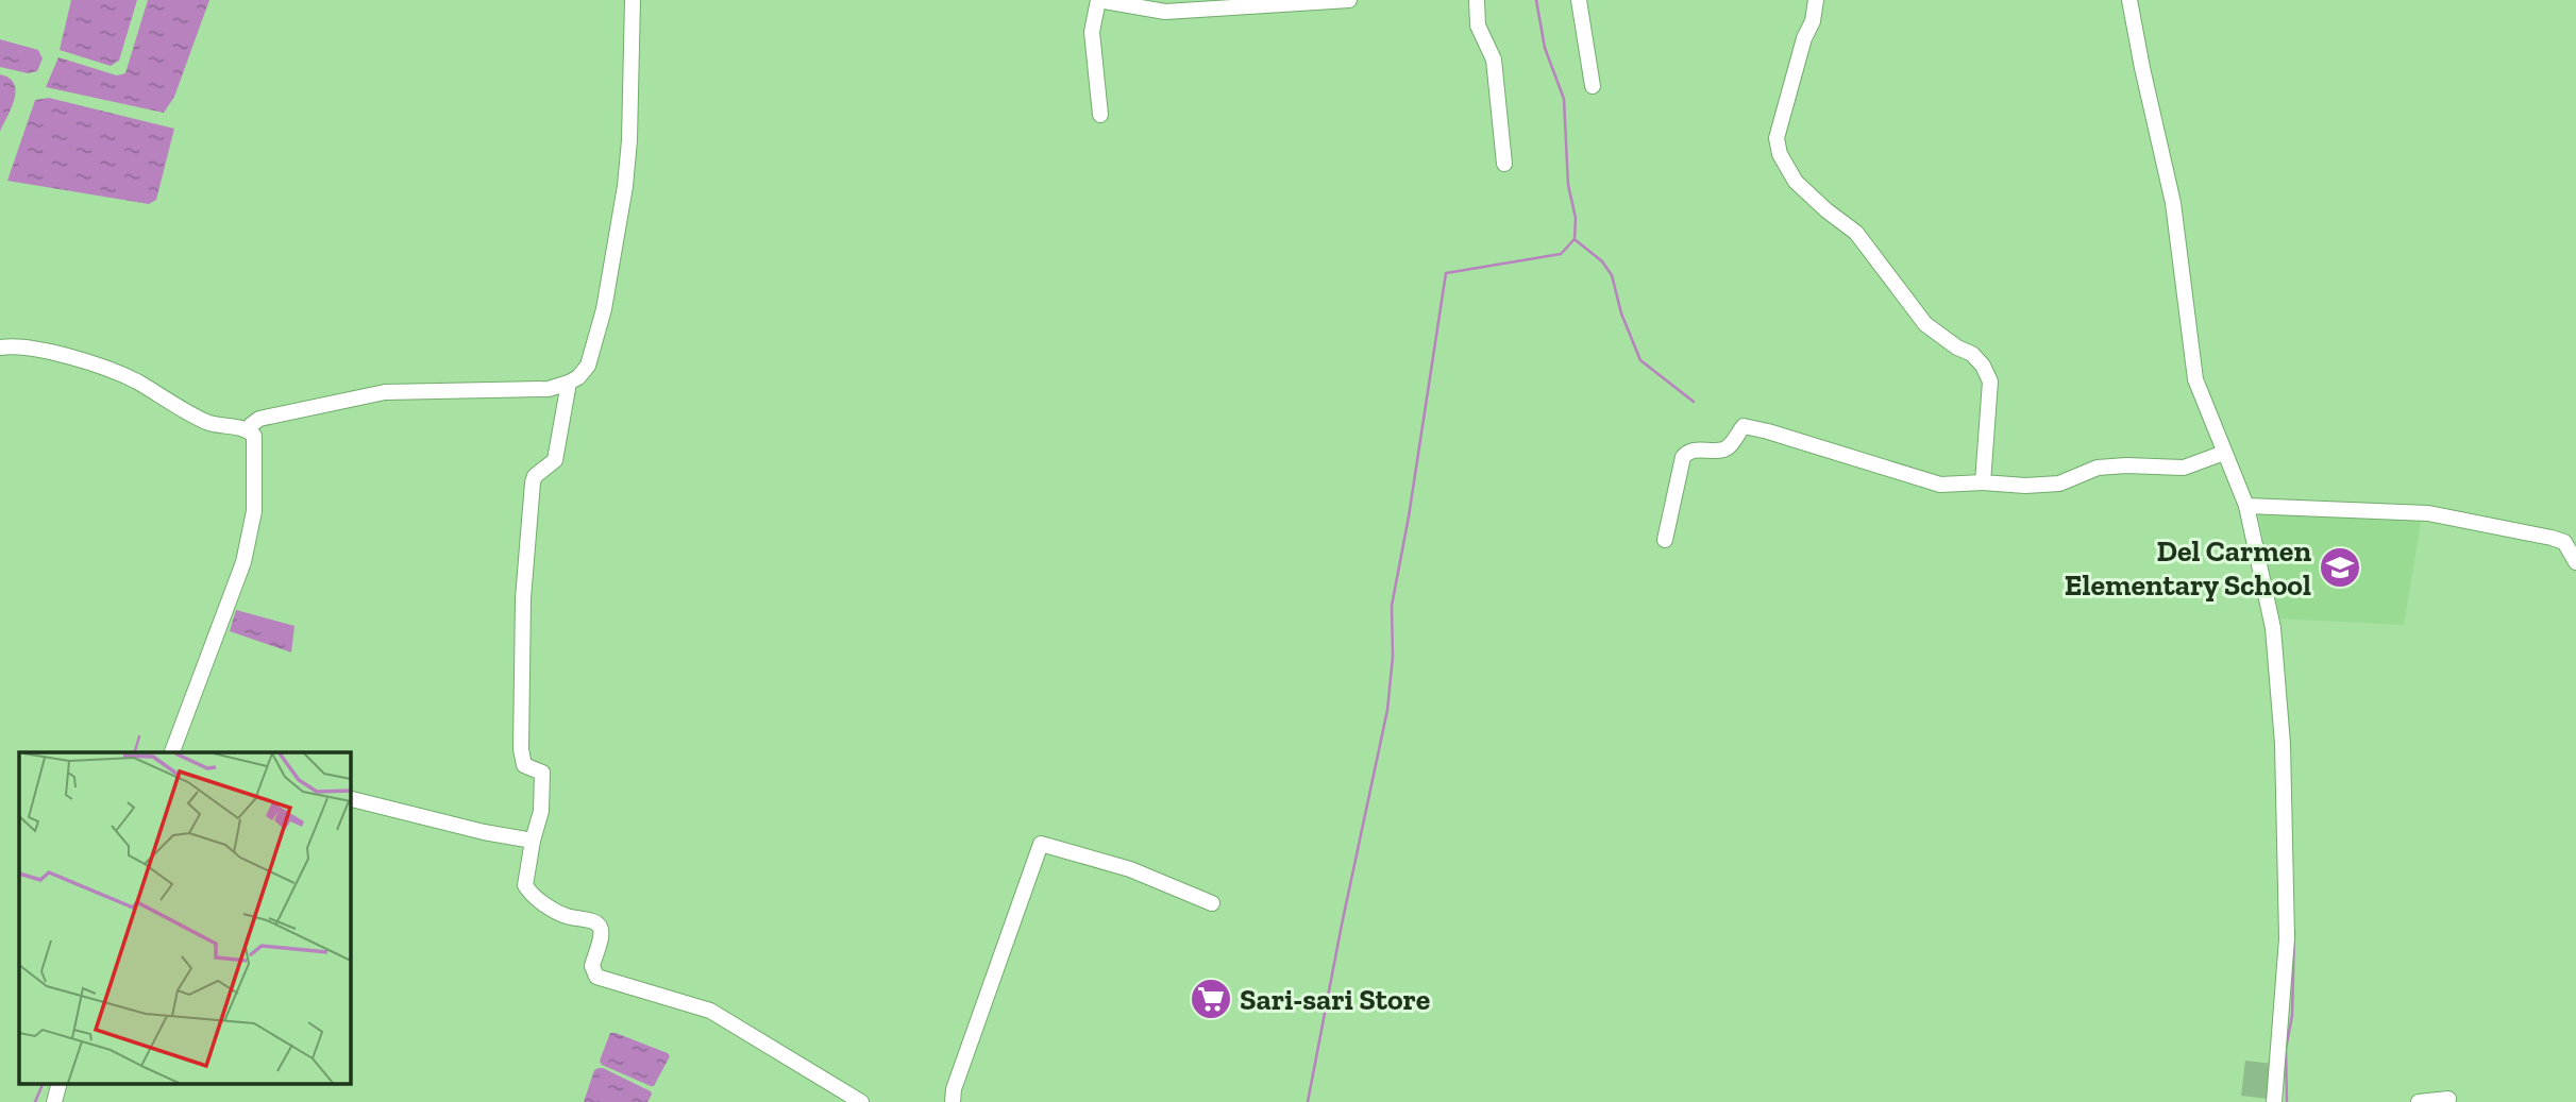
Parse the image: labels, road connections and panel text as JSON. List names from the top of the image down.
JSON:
{
  "places": {
    "school or university": ["Del Carmen Elementary School"],
    "supermarket": ["Sari-sari Store"]
  }
}
